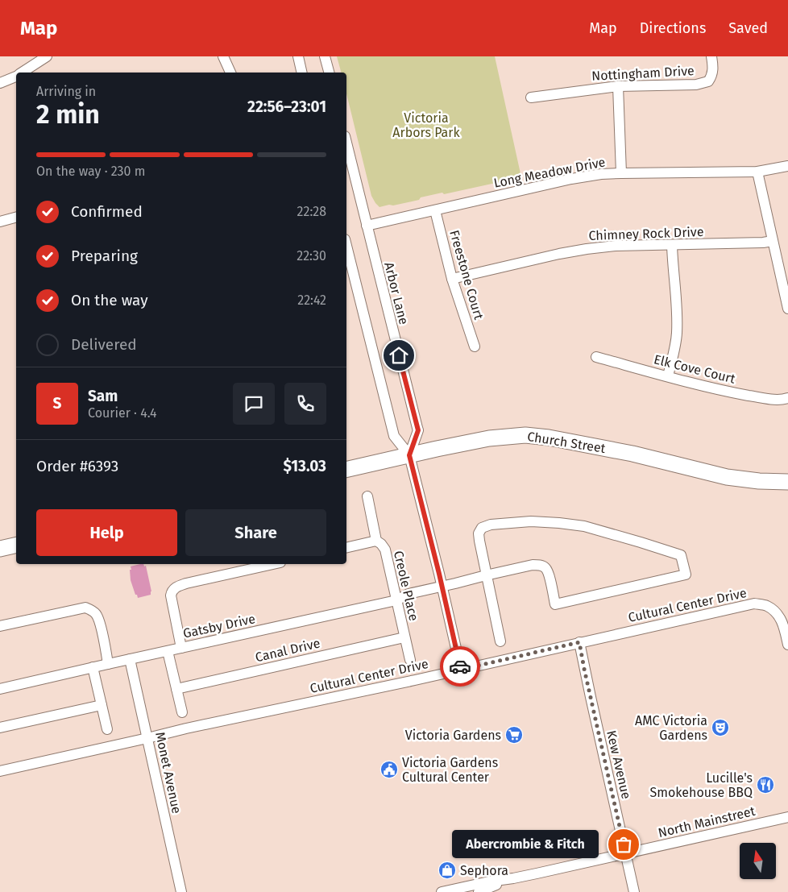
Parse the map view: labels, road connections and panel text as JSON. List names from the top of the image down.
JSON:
{
  "streets": {
    "main road": ["Church Street"],
    "street": [
      "Nottingham Drive",
      "Long Meadow Drive",
      "Chimney Rock Drive",
      "Freestone Court",
      "Arbor Lane",
      "Elk Cove Court",
      "Creole Place",
      "Cultural Center Drive",
      "Gatsby Drive",
      "Canal Drive",
      "Kew Avenue",
      "Monet Avenue",
      "North Mainstreet"
    ]
  },
  "crossings": [
    ["Long Meadow Drive", "Freestone Court"],
    ["Long Meadow Drive", "Arbor Lane"],
    ["Chimney Rock Drive", "Freestone Court"],
    ["Arbor Lane", "Church Street"],
    ["Creole Place", "Gatsby Drive"],
    ["Creole Place", "Canal Drive"],
    ["Cultural Center Drive", "Kew Avenue"],
    ["Cultural Center Drive", "Monet Avenue"],
    ["Gatsby Drive", "Monet Avenue"],
    ["Kew Avenue", "North Mainstreet"]
  ],
  "parks": ["Victoria Arbors Park"],
  "places": {
    "theatre": ["AMC Victoria Gardens"],
    "supermarket": ["Victoria Gardens"],
    "public building": ["Victoria Gardens Cultural Center"],
    "restaurant": ["Lucille's Smokehouse BBQ"],
    "other": ["Abercrombie & Fitch"],
    "shop": ["Sephora"]
  },
  "north": "top",
  "page": {
    "header": "Map",
    "nav": ["Map", "Directions", "Saved"],
    "heading": ["2 min", "Arriving in", "22:56–23:01"],
    "panel": [
      "Sam",
      "Courier · 4.4",
      "Order #6393",
      "$13.03"
    ],
    "bar": "On the way · 230 m",
    "list": [
      ["Confirmed", "22:28"],
      ["Preparing", "22:30"],
      ["On the way", "22:42"],
      "Delivered"
    ],
    "round": "S",
    "buttons": ["Help", "Share"],
    "bubble": "Abercrombie & Fitch"
  }
}
